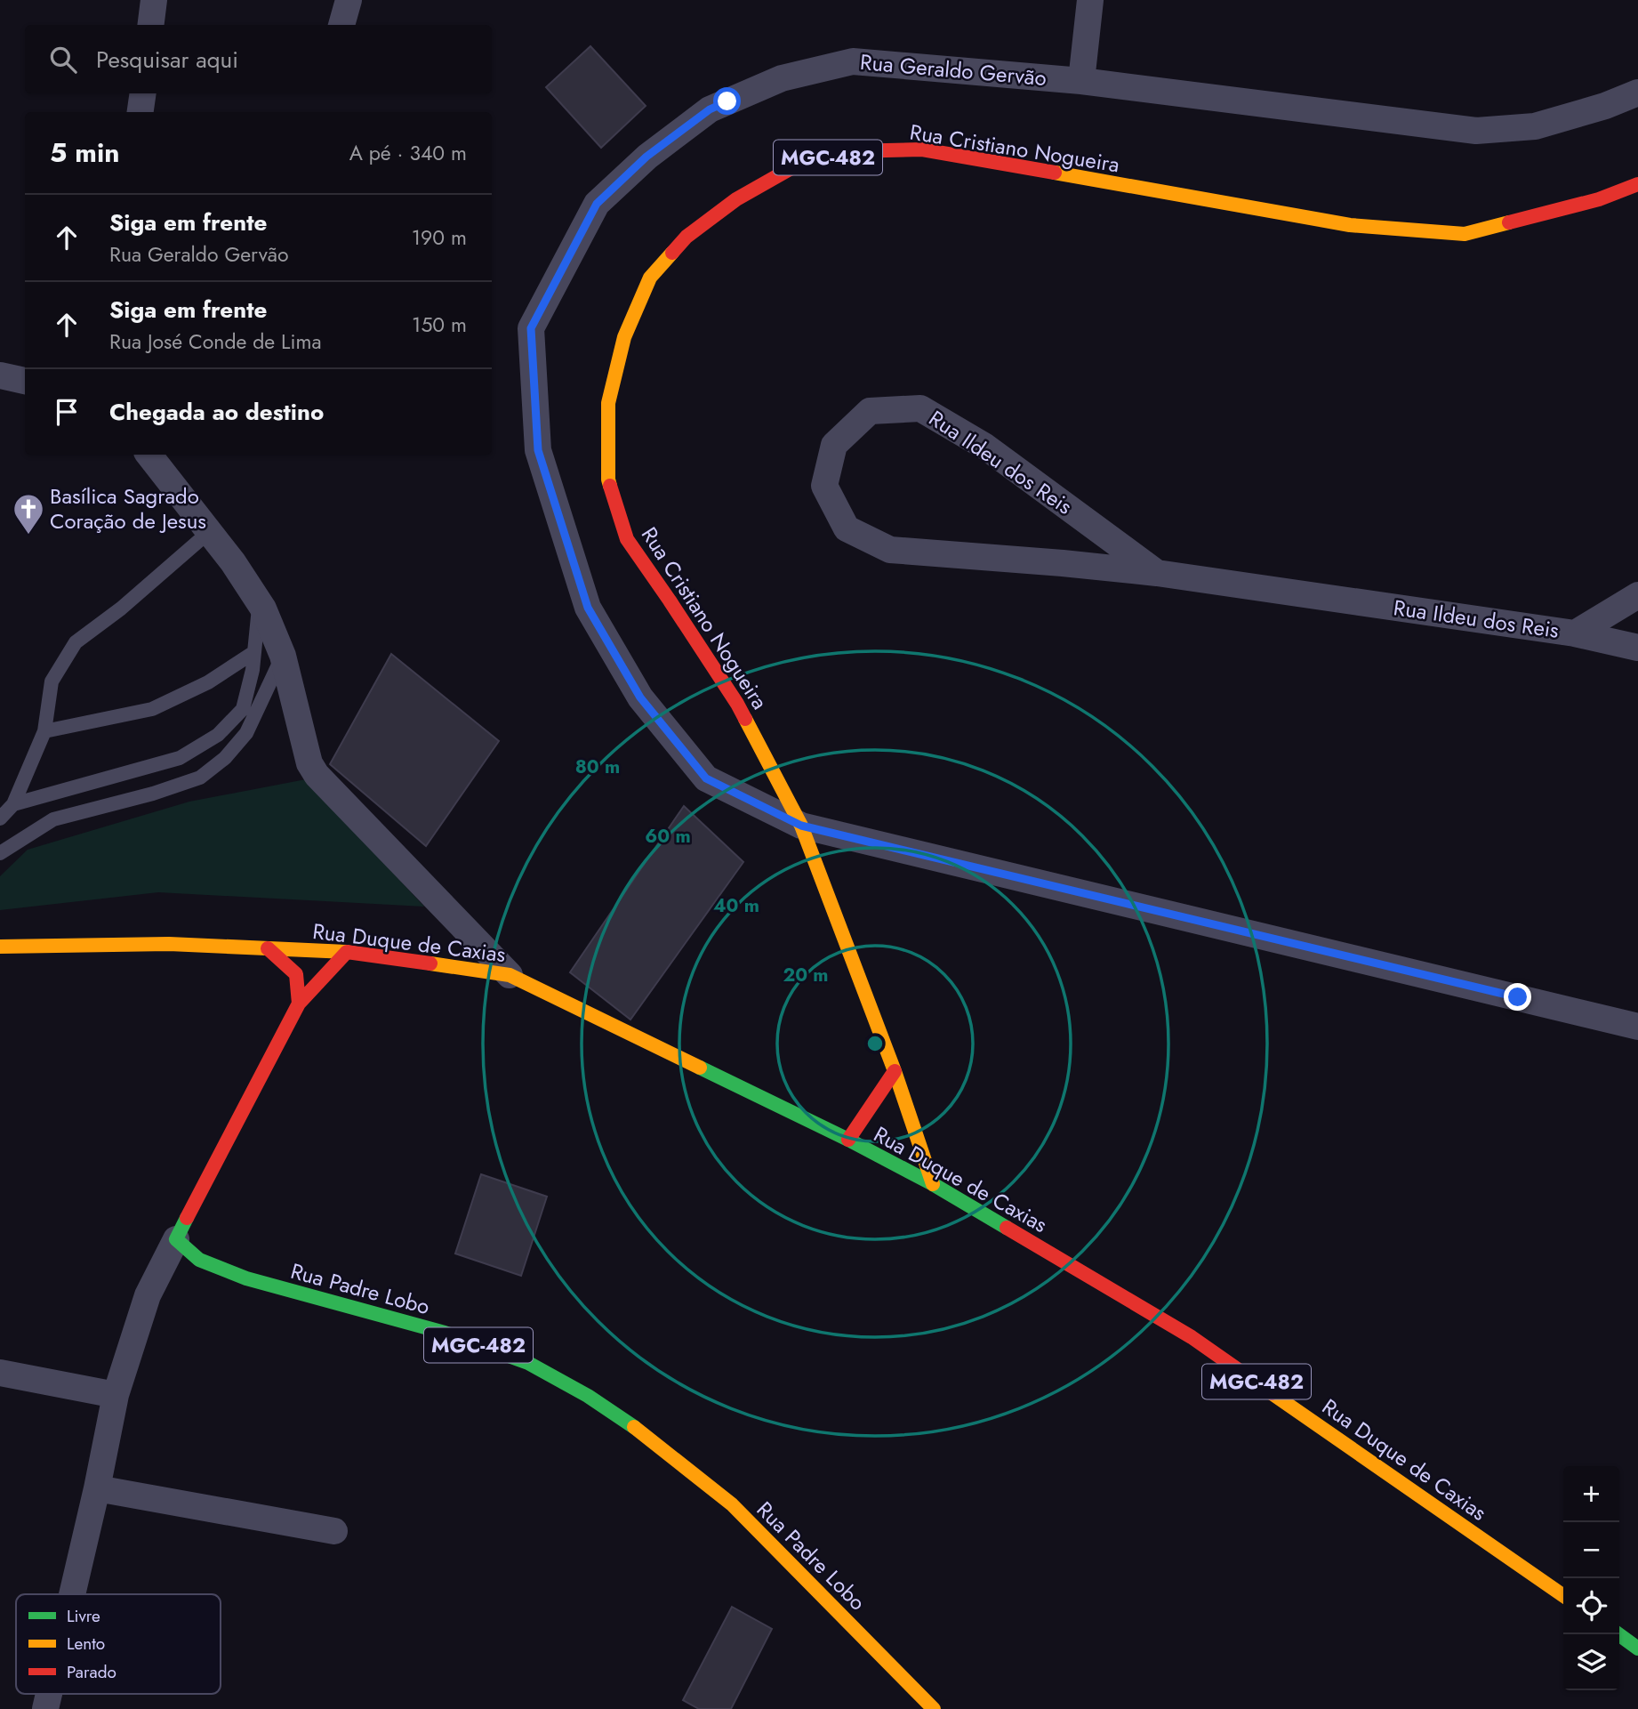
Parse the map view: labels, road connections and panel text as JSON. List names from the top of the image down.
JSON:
{
  "streets": {
    "main road": [
      "Rua Cristiano Nogueira",
      "MGC-482",
      "Rua Duque de Caxias",
      "Rua Padre Lobo"
    ],
    "street": ["Rua Geraldo Gervão", "Rua Ildeu dos Reis"]
  },
  "crossings": [
    ["Rua Geraldo Gervão", "Rua Cristiano Nogueira"],
    ["Rua Geraldo Gervão", "MGC-482"],
    ["Rua Cristiano Nogueira", "MGC-482"],
    ["MGC-482", "Rua Duque de Caxias"]
  ],
  "places": {
    "church": ["Basílica Sagrado Coração de Jesus"]
  },
  "legend": ["Livre", "Lento", "Parado"],
  "page": {
    "search": "Pesquisar aqui",
    "heading": ["5 min", "A pé · 340 m"],
    "list": [
      ["Siga em frente", "Rua Geraldo Gervão", "190 m"],
      ["Siga em frente", "Rua José Conde de Lima", "150 m"],
      "Chegada ao destino"
    ],
    "map_buttons": ["+", "−"]
  },
  "rings": [
    "80 m",
    "60 m",
    "40 m",
    "20 m"
  ]
}
